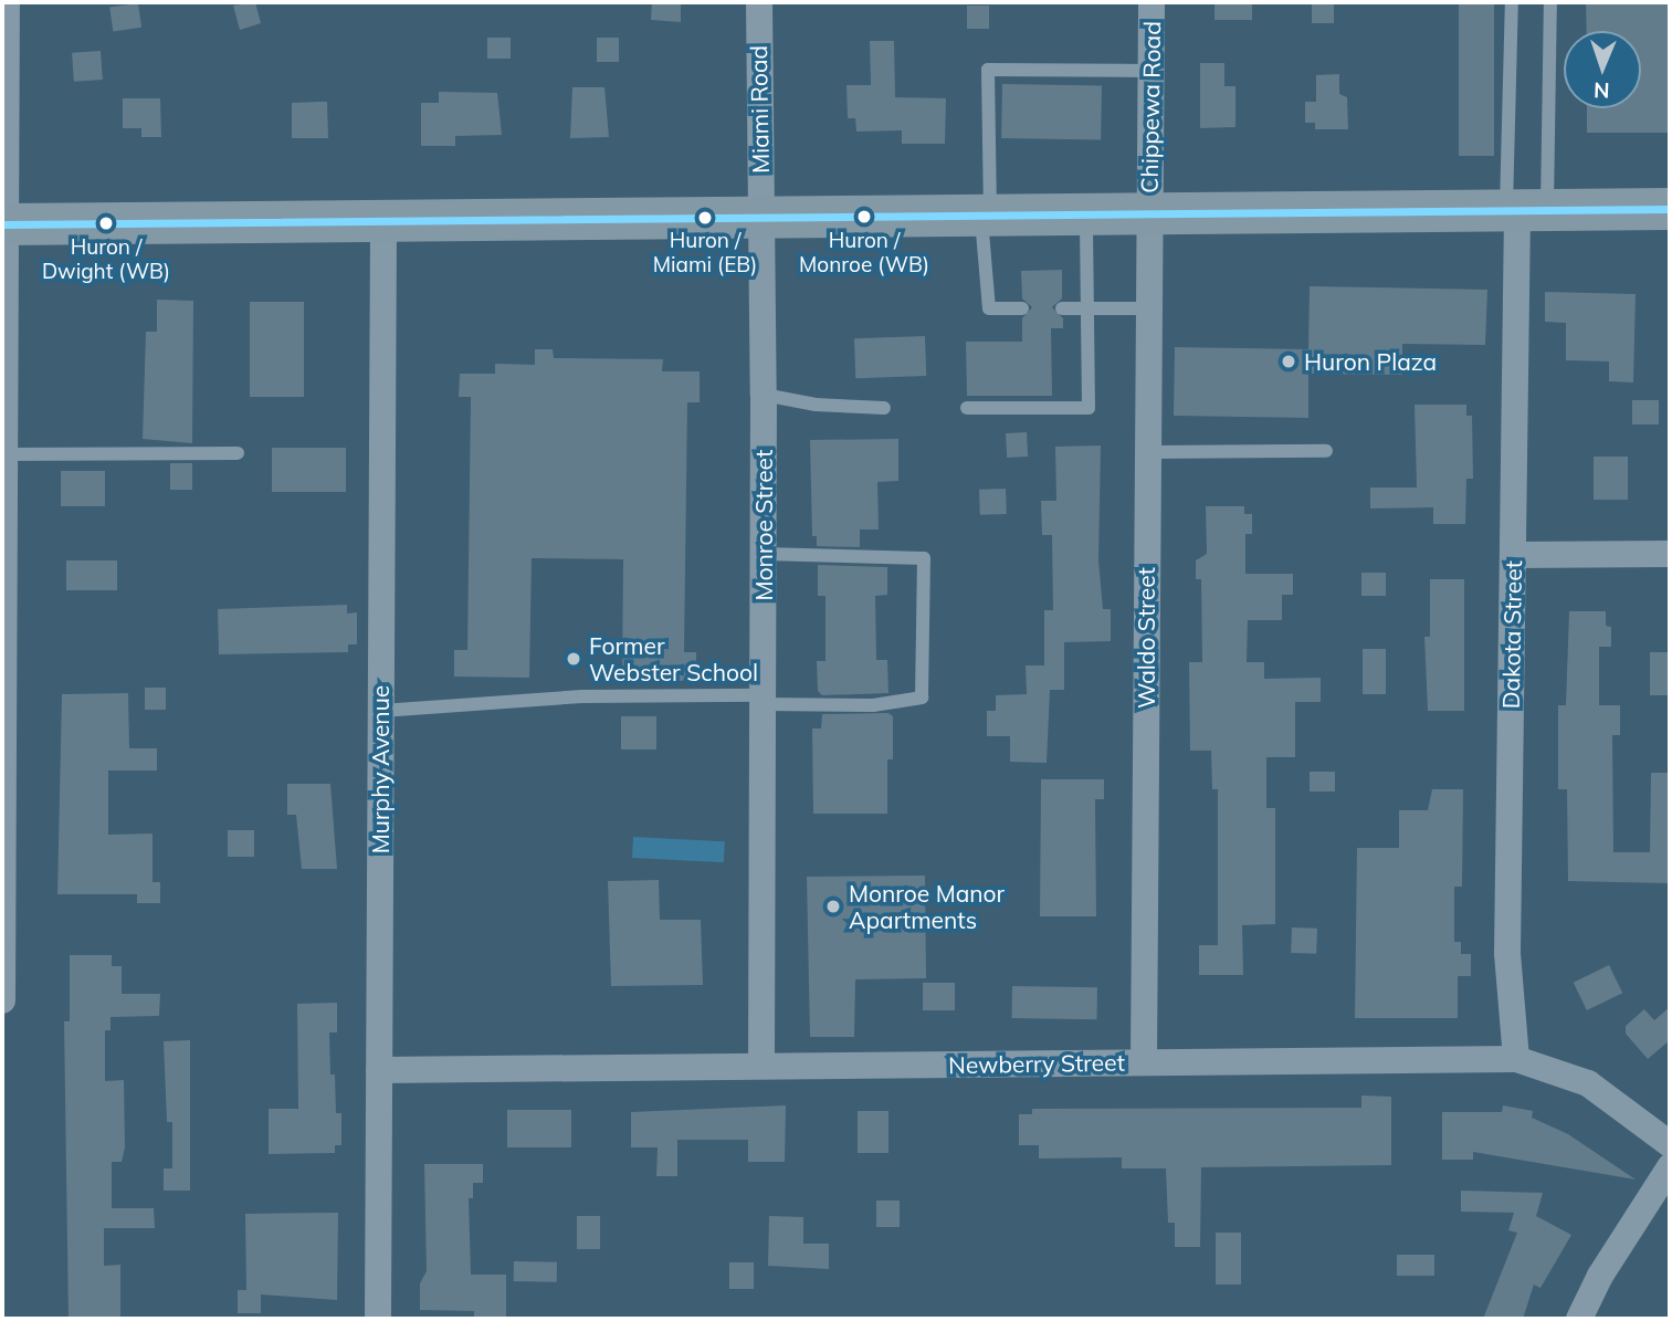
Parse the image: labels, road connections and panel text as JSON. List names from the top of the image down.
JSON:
{
  "streets": {
    "street": [
      "Chippewa Road",
      "Miami Road",
      "Monroe Street",
      "Dakota Street",
      "Waldo Street",
      "Murphy Avenue",
      "Newberry Street"
    ]
  },
  "crossings": [
    ["Chippewa Road", "Waldo Street"],
    ["Miami Road", "Monroe Street"],
    ["Monroe Street", "Newberry Street"],
    ["Dakota Street", "Newberry Street"],
    ["Waldo Street", "Newberry Street"],
    ["Murphy Avenue", "Newberry Street"]
  ],
  "places": [
    "Huron / Monroe (WB)",
    "Huron / Miami (EB)",
    "Huron / Dwight (WB)",
    "Huron Plaza",
    "Former Webster School",
    "Monroe Manor Apartments"
  ],
  "north": "bottom"
}
